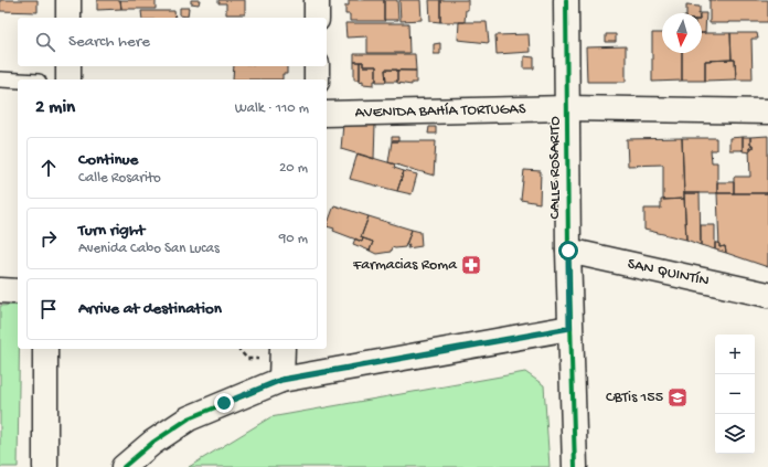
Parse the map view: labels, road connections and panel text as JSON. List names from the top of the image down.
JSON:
{
  "streets": {
    "street": ["AVENIDA BAHÍA TORTUGAS", "CALLE ROSARITO", "SAN QUINTÍN"]
  },
  "crossings": [
    ["AVENIDA BAHÍA TORTUGAS", "CALLE ROSARITO"],
    ["CALLE ROSARITO", "SAN QUINTÍN"]
  ],
  "places": {
    "pharmacy": ["Farmacias Roma"],
    "school or university": ["CBTis 155"]
  },
  "north": "bottom",
  "page": {
    "search": "Search here",
    "heading": ["2 min", "Walk · 110 m"],
    "list": [
      ["Continue", "Calle Rosarito", "20 m"],
      ["Turn right", "Avenida Cabo San Lucas", "90 m"],
      "Arrive at destination"
    ],
    "map_buttons": ["+", "−"]
  }
}
